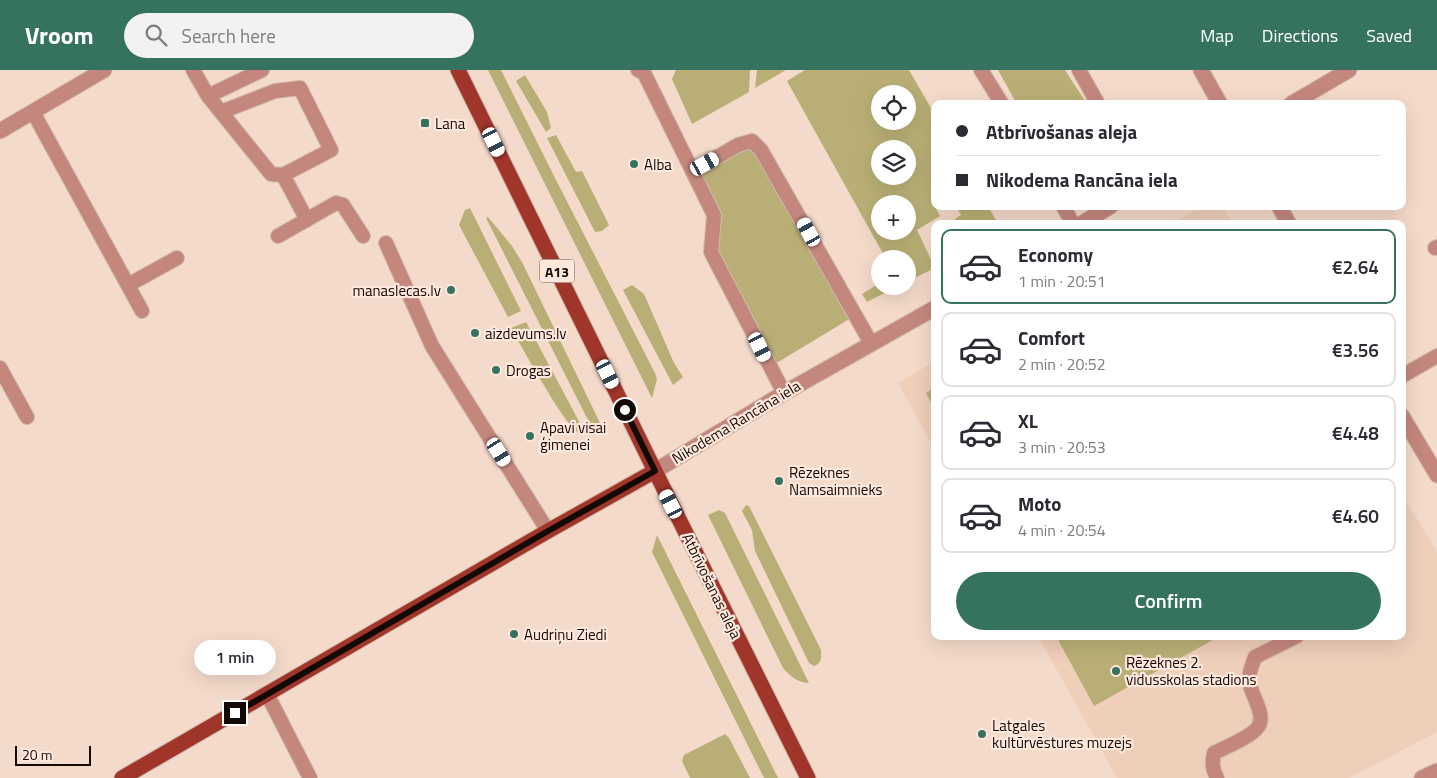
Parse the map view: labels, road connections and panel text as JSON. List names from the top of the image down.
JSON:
{
  "streets": {
    "main road": ["A13", "Nikodema Rancāna iela", "Atbrīvošanas aleja"]
  },
  "crossings": [
    ["Nikodema Rancāna iela", "Atbrīvošanas aleja"]
  ],
  "places": {
    "transit": ["Lana"],
    "other": [
      "Alba",
      "manaslecas.lv",
      "aizdevums.lv",
      "Drogas",
      "Apavi visai ģimenei",
      "Rēzeknes Namsaimnieks",
      "Audriņu Ziedi",
      "Rēzeknes 2. vidusskolas stadions",
      "Latgales kultūrvēstures muzejs"
    ]
  },
  "scale_bar": "20 m",
  "page": {
    "header": "Vroom",
    "search": "Search here",
    "nav": ["Map", "Directions", "Saved"],
    "map_buttons": ["+", "−"],
    "banner": ["Atbrīvošanas aleja", "Nikodema Rancāna iela"],
    "list": [
      {
        "name": "Economy",
        "note": "1 min · 20:51",
        "value": "€2.64"
      },
      {
        "name": "Comfort",
        "note": "2 min · 20:52",
        "value": "€3.56"
      },
      {
        "name": "XL",
        "note": "3 min · 20:53",
        "value": "€4.48"
      },
      {
        "name": "Moto",
        "note": "4 min · 20:54",
        "value": "€4.60"
      }
    ],
    "buttons": "Confirm",
    "bubble": "1 min",
    "scale": "20 m"
  }
}
